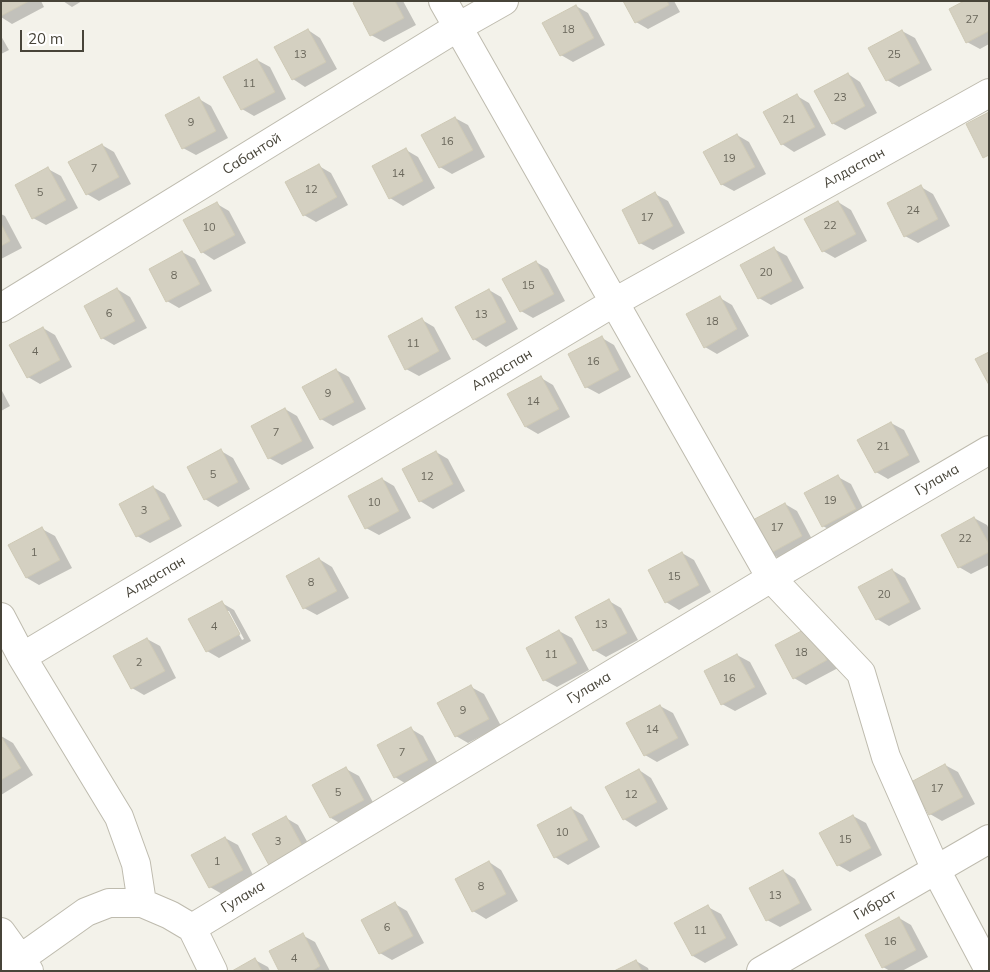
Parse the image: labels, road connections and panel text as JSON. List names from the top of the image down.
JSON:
{
  "streets": {
    "street": [
      "Сабантой",
      "Алдаспан",
      "Гулама",
      "Гибрат"
    ]
  },
  "house_numbers": [
    "27",
    "18",
    "13",
    "25",
    "11",
    "23",
    "21",
    "9",
    "16",
    "19",
    "7",
    "14",
    "12",
    "5",
    "24",
    "17",
    "22",
    "10",
    "20",
    "8",
    "15",
    "6",
    "13",
    "18",
    "11",
    "4",
    "16",
    "9",
    "14",
    "7",
    "21",
    "5",
    "12",
    "19",
    "10",
    "3",
    "17",
    "22",
    "1",
    "15",
    "8",
    "20",
    "13",
    "4",
    "18",
    "11",
    "2",
    "16",
    "9",
    "14",
    "7",
    "17",
    "5",
    "12",
    "10",
    "15",
    "3",
    "1",
    "8",
    "13",
    "6",
    "11",
    "16",
    "4"
  ],
  "scale_bar": "20 m"
}
